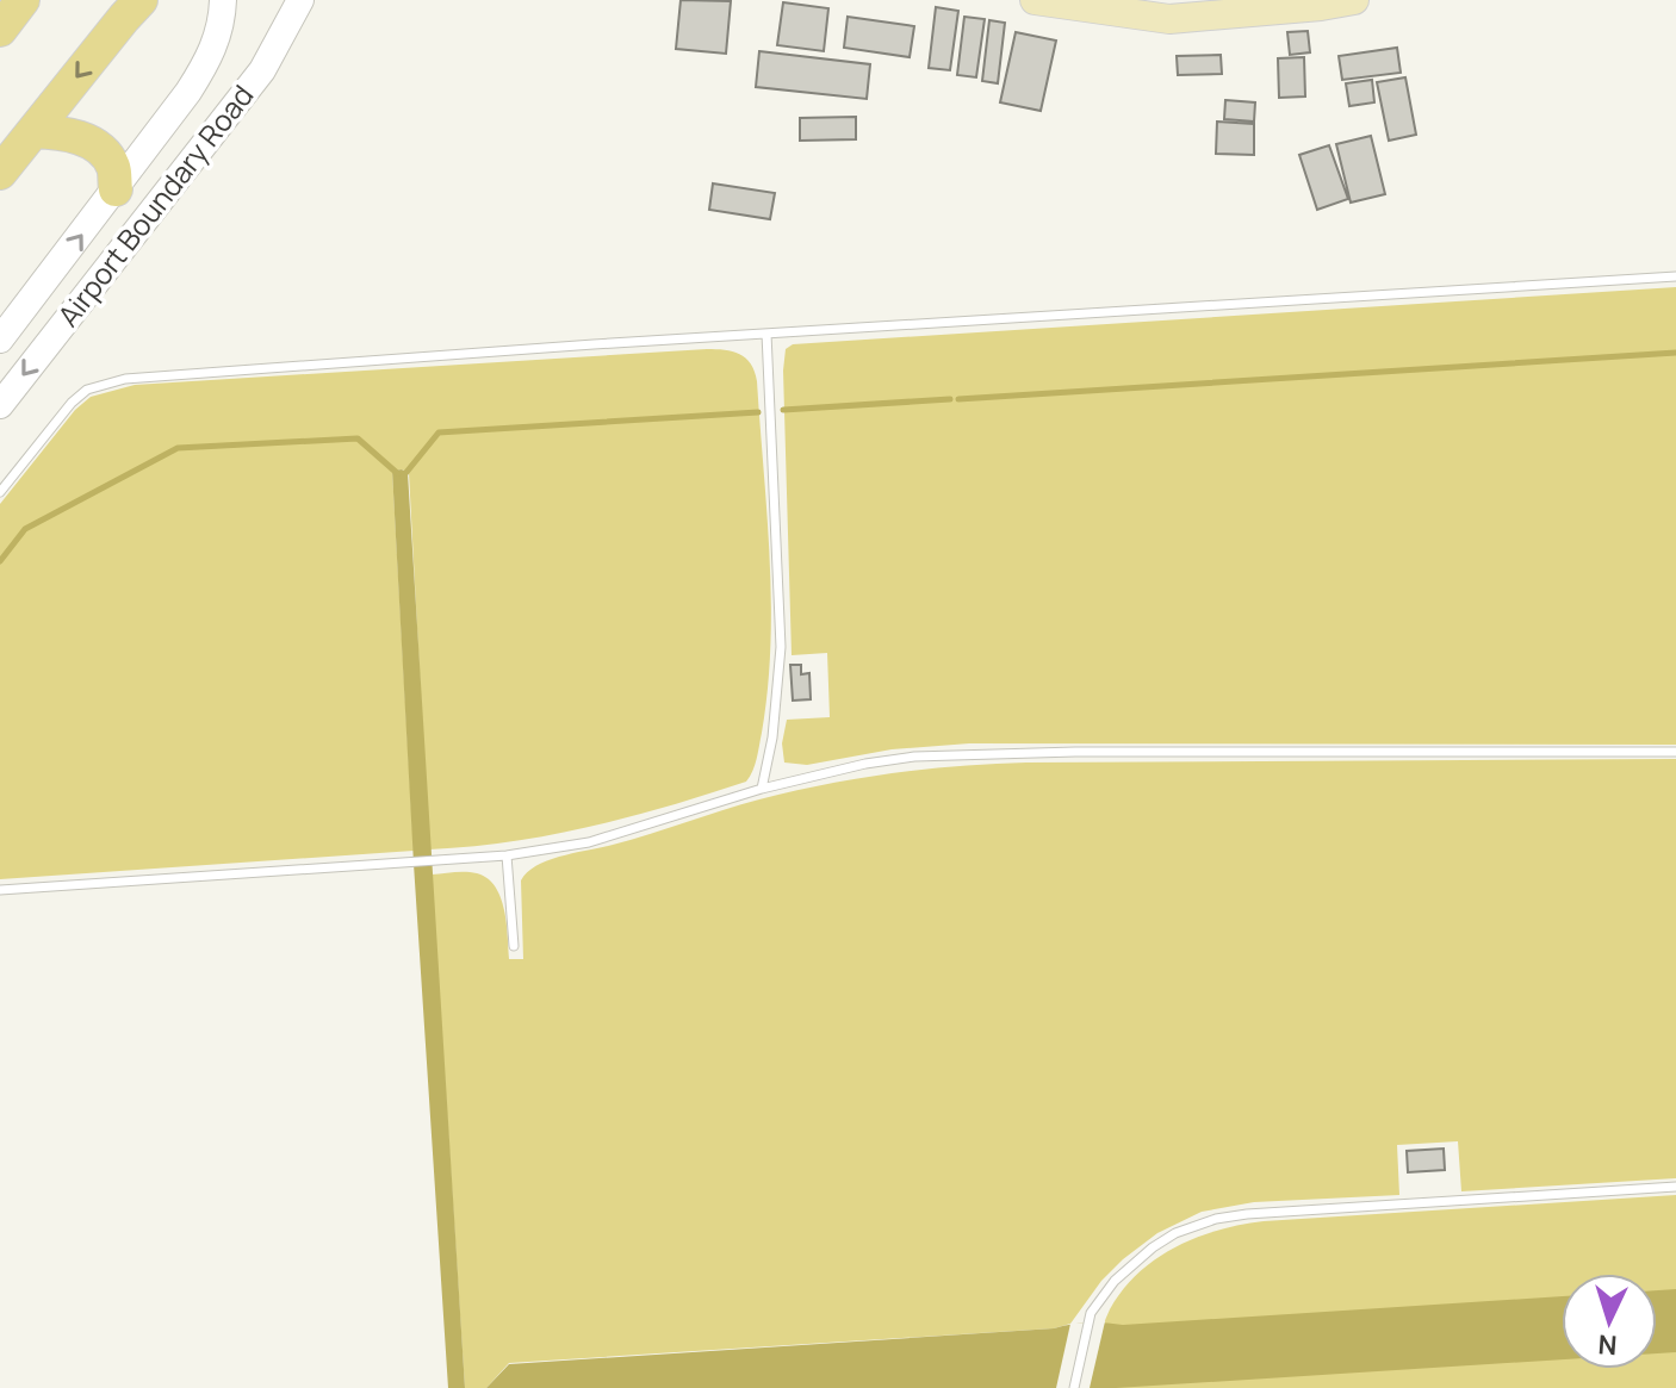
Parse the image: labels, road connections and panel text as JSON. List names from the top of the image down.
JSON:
{
  "streets": {
    "street": ["Airport Boundary Road"]
  },
  "north": "bottom"
}
